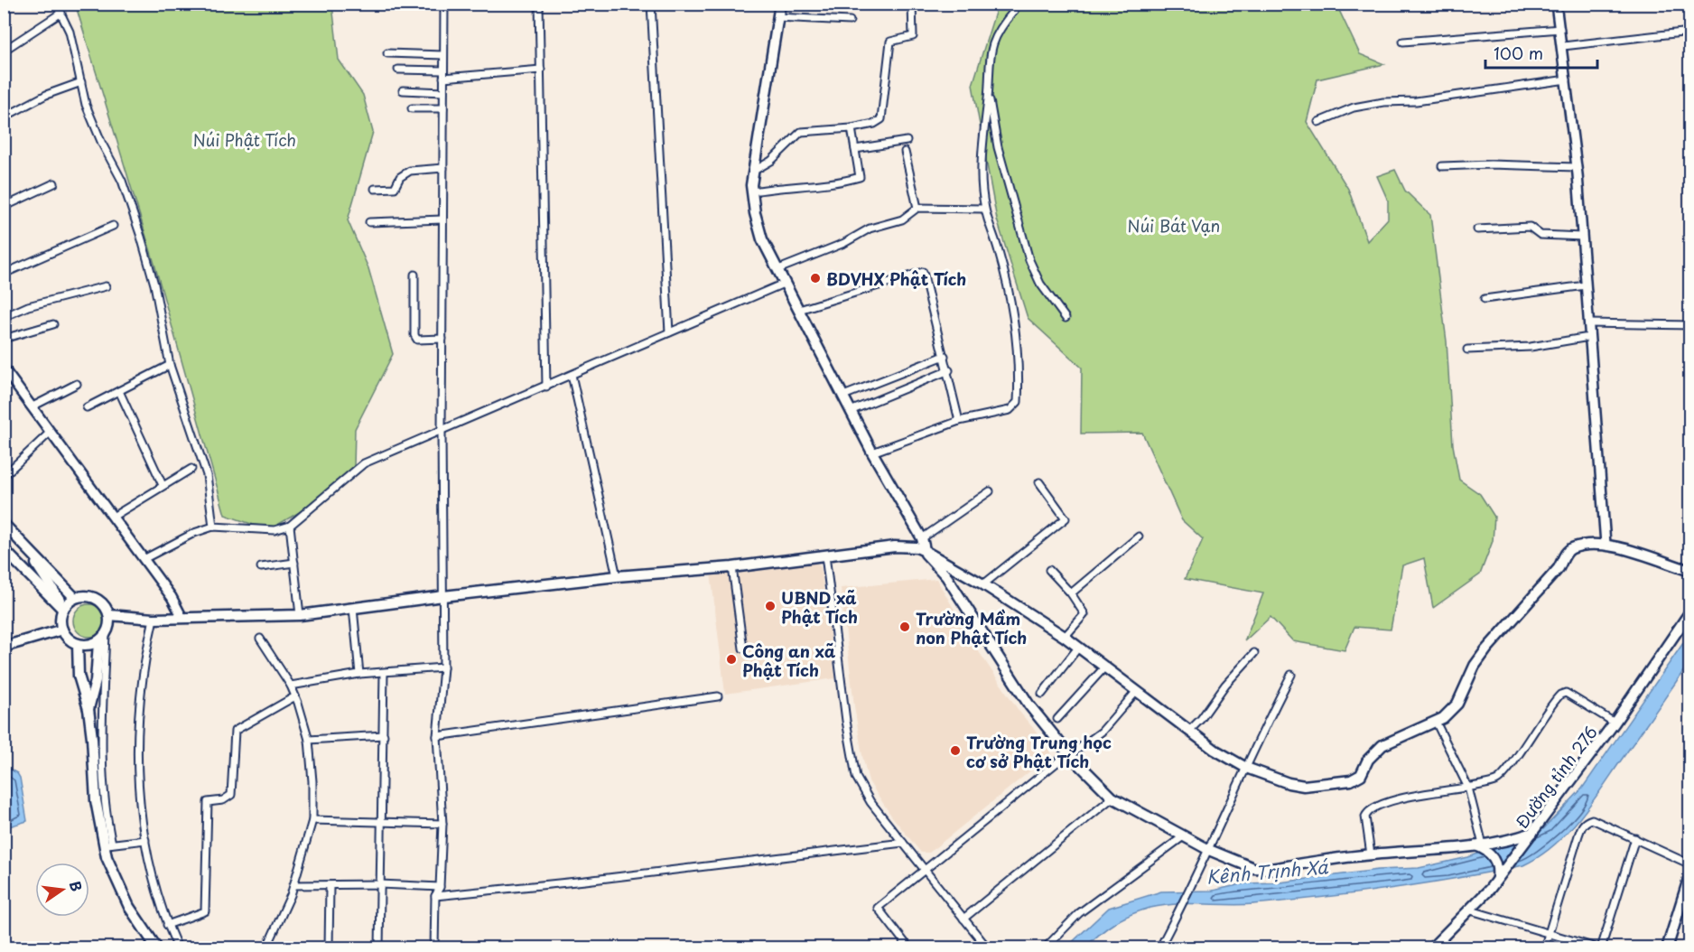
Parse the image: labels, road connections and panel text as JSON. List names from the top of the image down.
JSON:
{
  "streets": {
    "main road": ["Đường tỉnh 276"]
  },
  "water": ["Kênh Trịnh Xá"],
  "parks": ["Núi Phật Tích", "Núi Bát Vạn"],
  "places": [
    "BDVHX Phật Tích",
    "UBND xã Phật Tích",
    "Trường Mầm non Phật Tích",
    "Công an xã Phật Tích",
    "Trường Trung học cơ sở Phật Tích"
  ],
  "scale_bar": "100 m",
  "north": "right"
}
